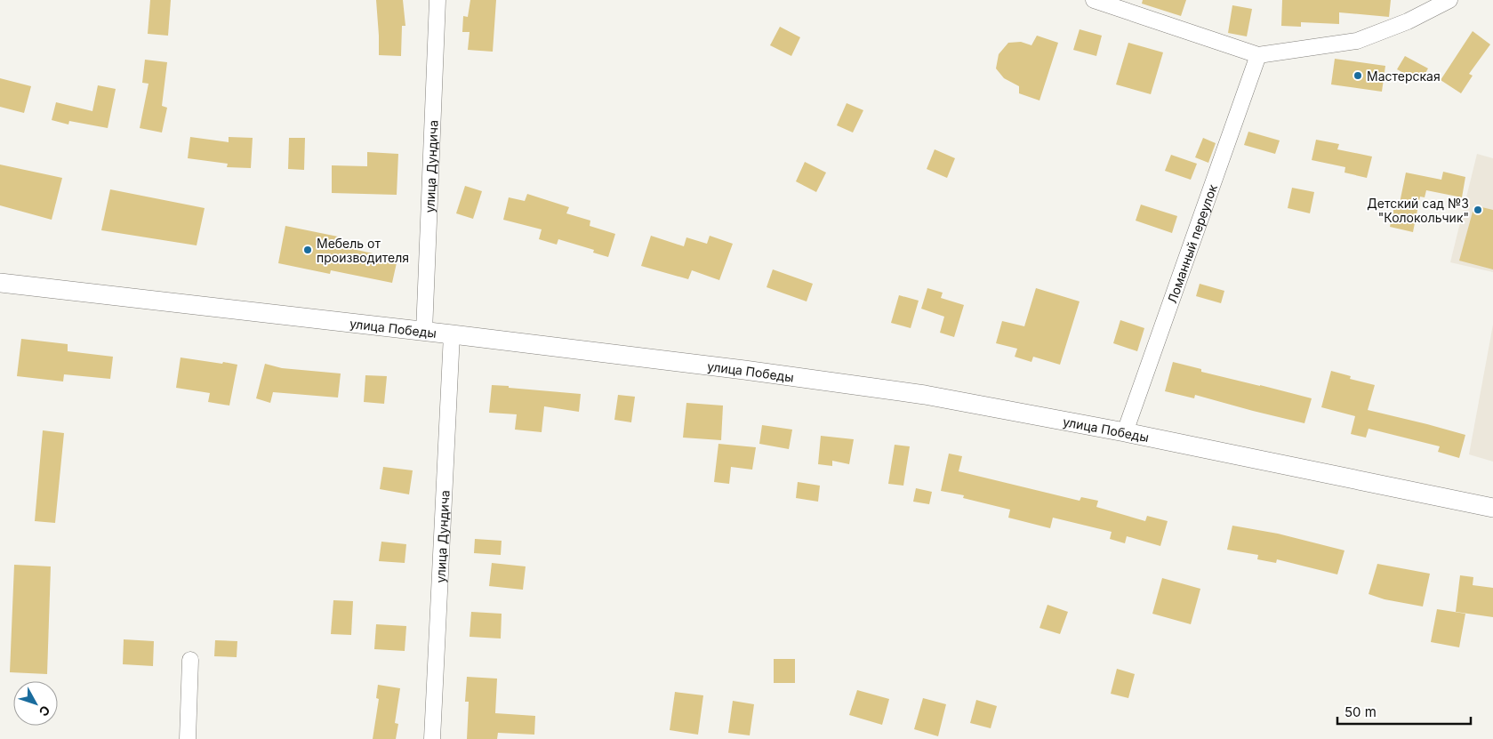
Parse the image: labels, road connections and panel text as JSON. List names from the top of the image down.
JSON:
{
  "streets": {
    "street": ["улица Дундича", "Ломанный переулок", "улица Победы"]
  },
  "crossings": [
    ["улица Дундича", "улица Победы"],
    ["Ломанный переулок", "улица Победы"]
  ],
  "places": ["Мастерская", "Детский сад №3 \"Колокольчик\"", "Мебель от производителя"],
  "scale_bar": "50 m",
  "north": "bottom right"
}
